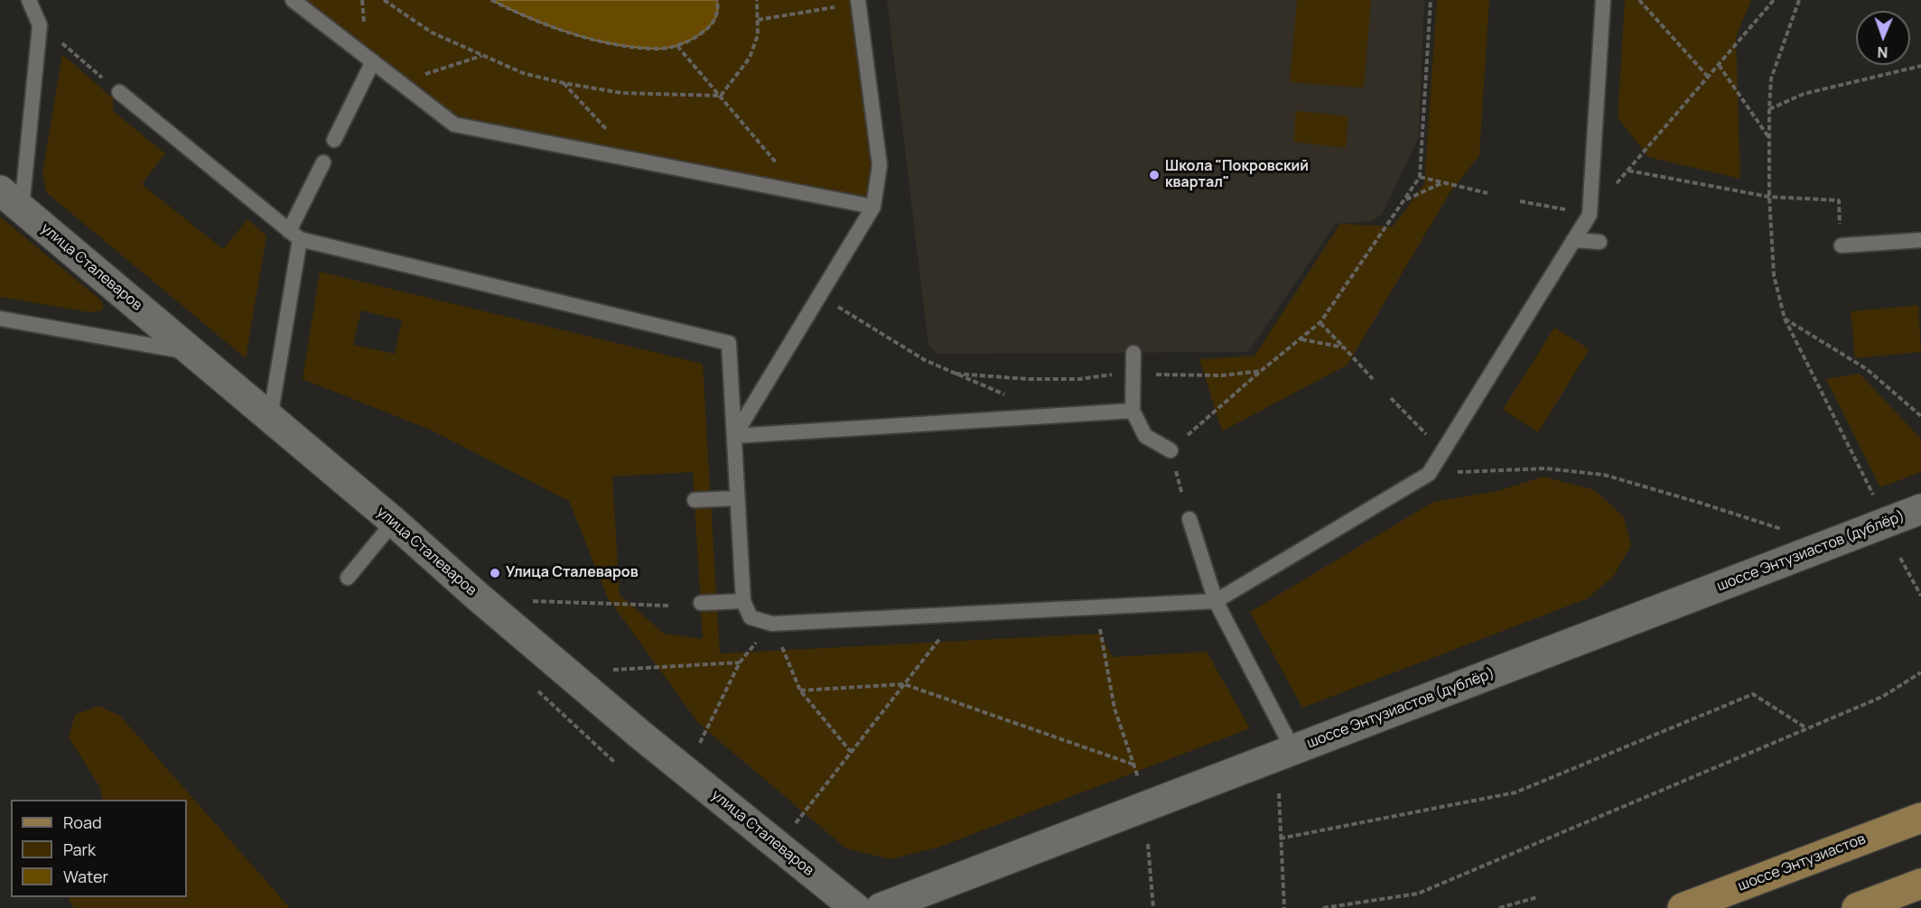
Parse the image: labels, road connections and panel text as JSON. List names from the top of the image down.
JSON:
{
  "streets": {
    "main road": ["шоссе Энтузиастов"],
    "street": ["улица Сталеваров", "шоссе Энтузиастов (дублёр)"]
  },
  "places": ["Школа \"Покровский квартал\"", "Улица Сталеваров"],
  "legend": ["Road", "Park", "Water"],
  "north": "bottom"
}
